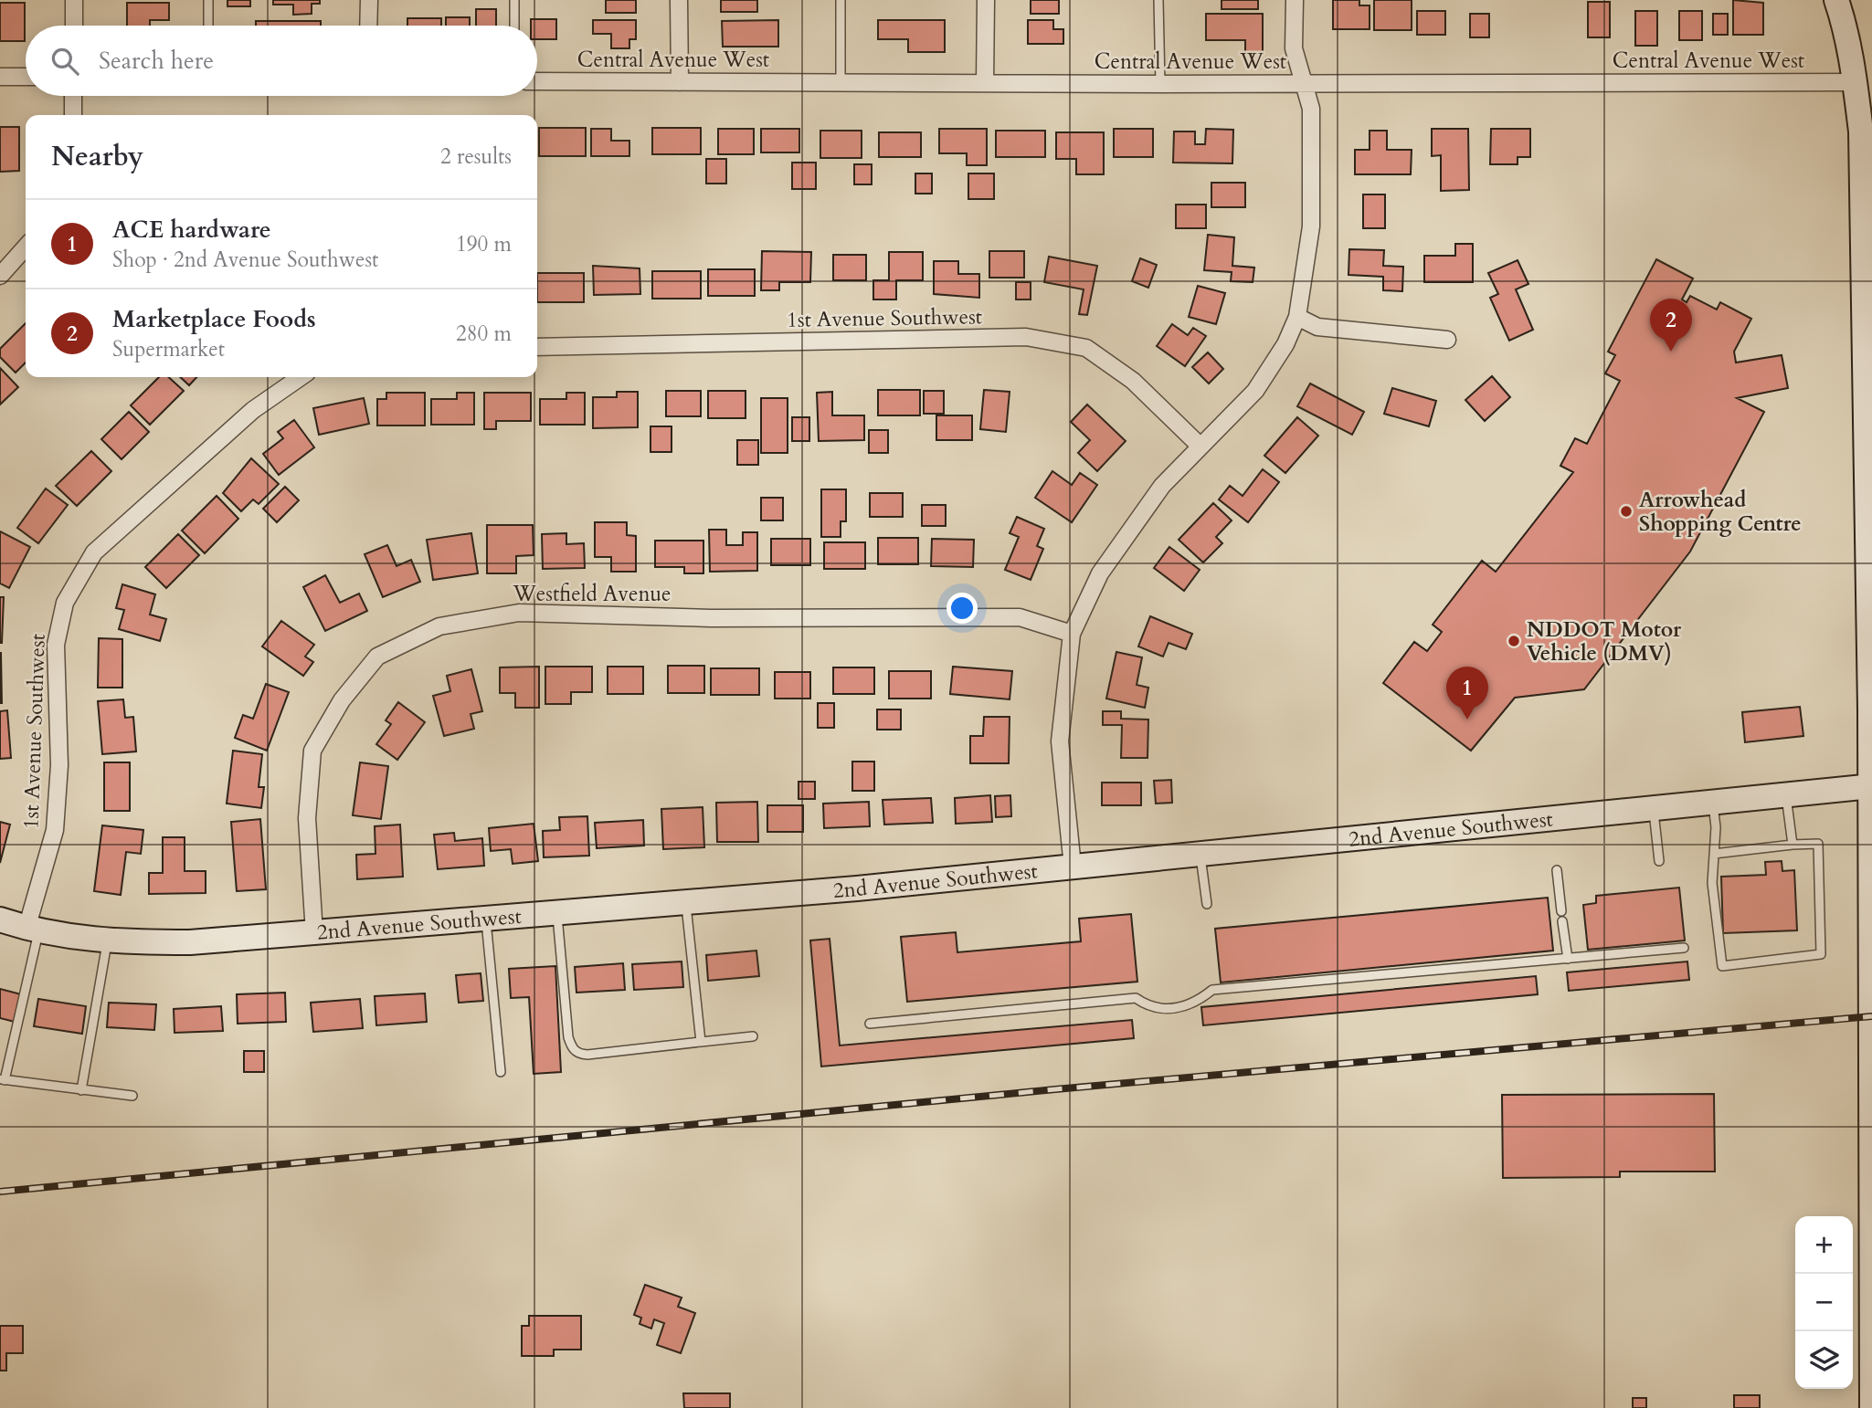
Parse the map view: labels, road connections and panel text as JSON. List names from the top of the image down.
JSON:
{
  "streets": {
    "street": [
      "Central Avenue West",
      "1st Avenue Southwest",
      "Westfield Avenue",
      "2nd Avenue Southwest"
    ]
  },
  "crossings": [
    ["1st Avenue Southwest", "2nd Avenue Southwest"],
    ["Westfield Avenue", "2nd Avenue Southwest"]
  ],
  "places": ["Arrowhead Shopping Centre", "NDDOT Motor Vehicle (DMV)"],
  "page": {
    "search": "Search here",
    "heading": ["Nearby", "2 results"],
    "list": [
      {
        "mark": "1",
        "name": "ACE hardware",
        "note": "Shop · 2nd Avenue Southwest",
        "value": "190 m"
      },
      {
        "mark": "2",
        "name": "Marketplace Foods",
        "note": "Supermarket",
        "value": "280 m"
      }
    ],
    "pins": ["2", "1"],
    "map_buttons": ["+", "−"]
  }
}
